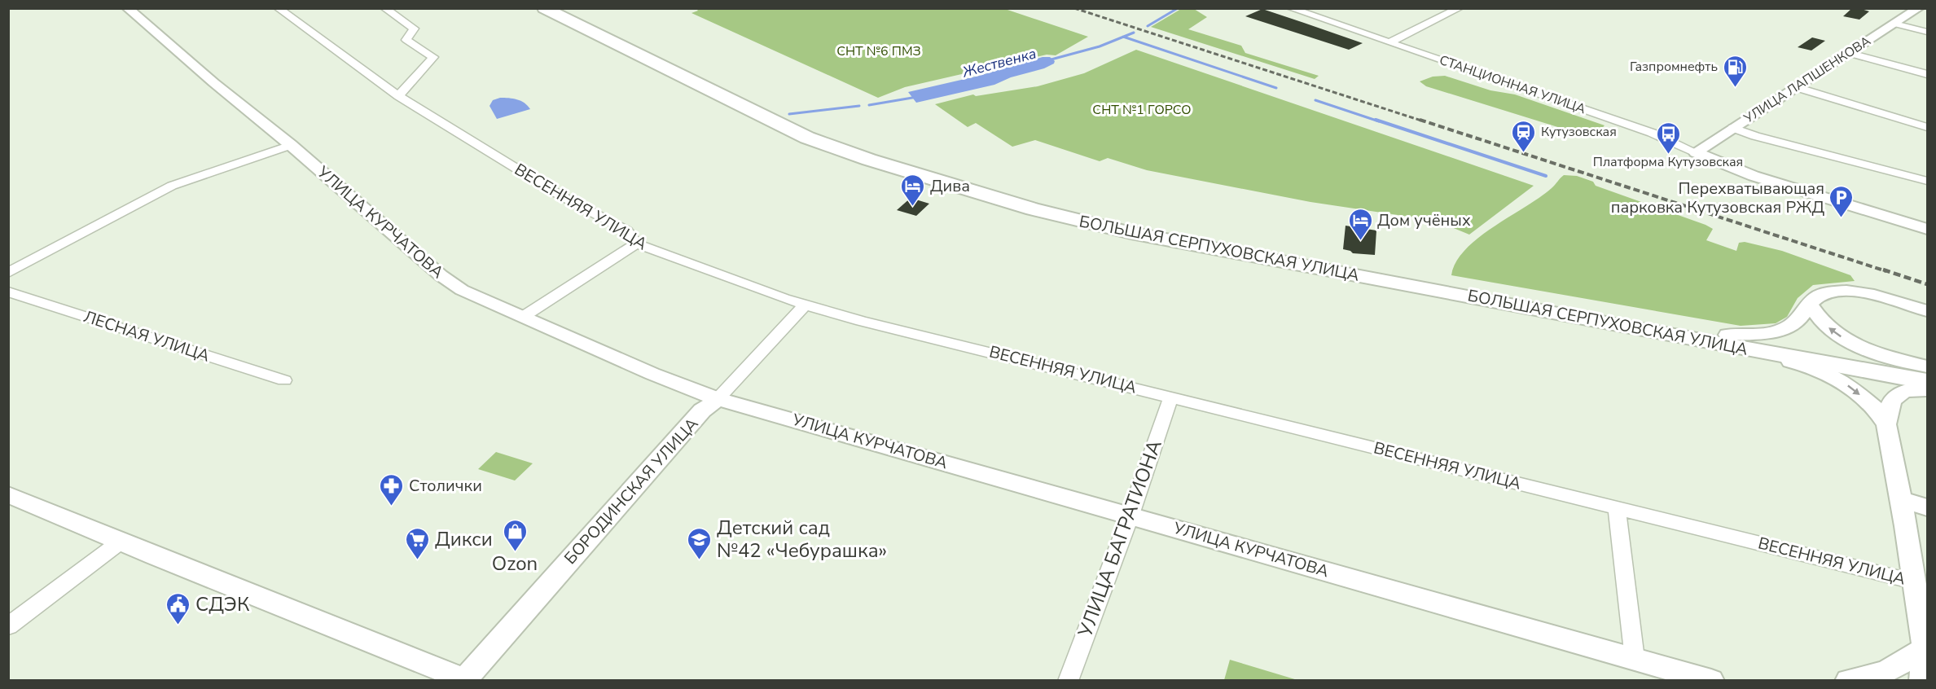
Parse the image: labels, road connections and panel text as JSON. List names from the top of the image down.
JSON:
{
  "streets": {
    "main road": ["БОЛЬШАЯ СЕРПУХОВСКАЯ УЛИЦА"],
    "street": [
      "УЛИЦА ЛАПШЕНКОВА",
      "СТАНЦИОННАЯ УЛИЦА",
      "ВЕСЕННЯЯ УЛИЦА",
      "УЛИЦА КУРЧАТОВА",
      "ЛЕСНАЯ УЛИЦА",
      "БОРОДИНСКАЯ УЛИЦА",
      "УЛИЦА БАГРАТИОНА"
    ]
  },
  "crossings": [
    ["УЛИЦА ЛАПШЕНКОВА", "СТАНЦИОННАЯ УЛИЦА"],
    ["ВЕСЕННЯЯ УЛИЦА", "БОРОДИНСКАЯ УЛИЦА"],
    ["ВЕСЕННЯЯ УЛИЦА", "УЛИЦА БАГРАТИОНА"],
    ["УЛИЦА КУРЧАТОВА", "БОРОДИНСКАЯ УЛИЦА"],
    ["УЛИЦА КУРЧАТОВА", "УЛИЦА БАГРАТИОНА"]
  ],
  "water": ["Жественка"],
  "parks": ["СНТ №6 ПМЗ", "СНТ №1 ГОРСО"],
  "places": {
    "fuel station": ["Газпромнефть"],
    "station": ["Кутузовская"],
    "bus stop": ["Платформа Кутузовская"],
    "hotel": ["Дива", "Дом учёных"],
    "parking": ["Перехватывающая парковка Кутузовская РЖД"],
    "pharmacy": ["Столички"],
    "shop": ["Ozon"],
    "supermarket": ["Дикси"],
    "school or university": ["Детский сад №42 «Чебурашка»"],
    "public building": ["СДЭК"]
  }
}
